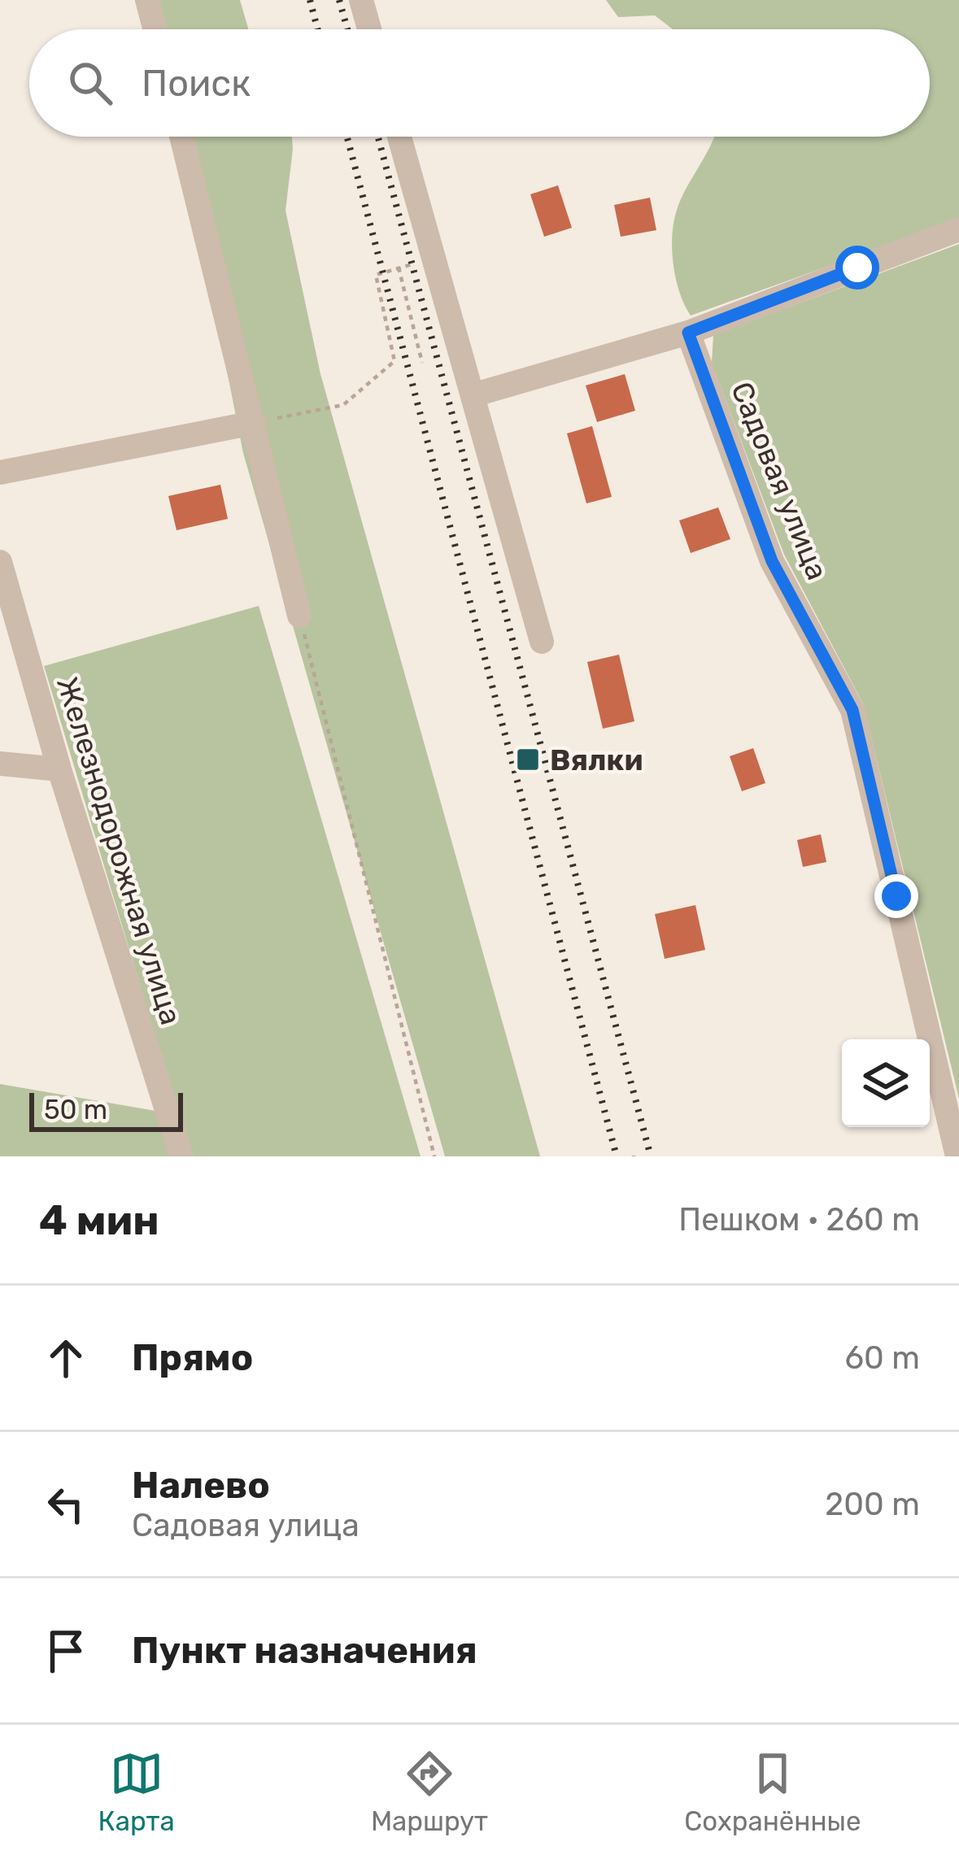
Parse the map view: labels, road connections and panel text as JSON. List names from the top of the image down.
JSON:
{
  "streets": {
    "street": ["Садовая улица", "Железнодорожная улица"]
  },
  "places": {
    "transit": ["Вялки"]
  },
  "scale_bar": "50 m",
  "page": {
    "search": "Поиск",
    "scale": "50 m",
    "heading": ["4 мин", "Пешком · 260 m"],
    "list": [
      ["Прямо", "60 m"],
      ["Налево", "Садовая улица", "200 m"],
      "Пункт назначения"
    ],
    "nav": ["Карта", "Маршрут", "Сохранённые"]
  }
}
